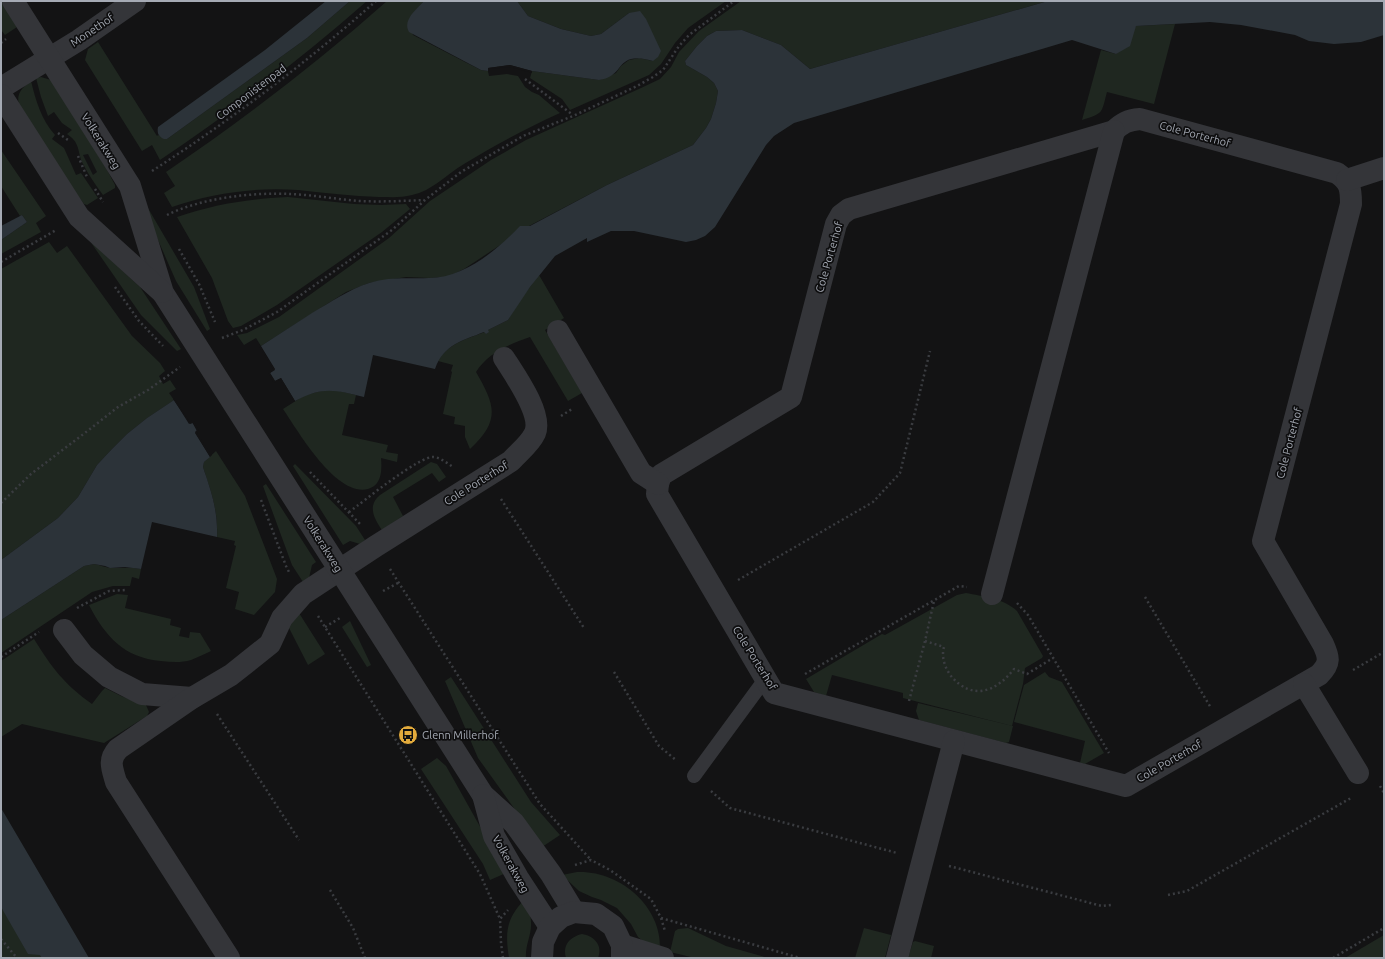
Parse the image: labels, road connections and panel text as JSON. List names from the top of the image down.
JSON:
{
  "streets": {
    "street": ["Monethof", "Cole Porterhof", "Volkerakweg"],
    "path": ["Componistenpad"]
  },
  "crossings": [
    ["Monethof", "Volkerakweg"],
    ["Componistenpad", "Volkerakweg"],
    ["Cole Porterhof", "Volkerakweg"]
  ],
  "places": {
    "bus stop": ["Glenn Millerhof"]
  }
}
